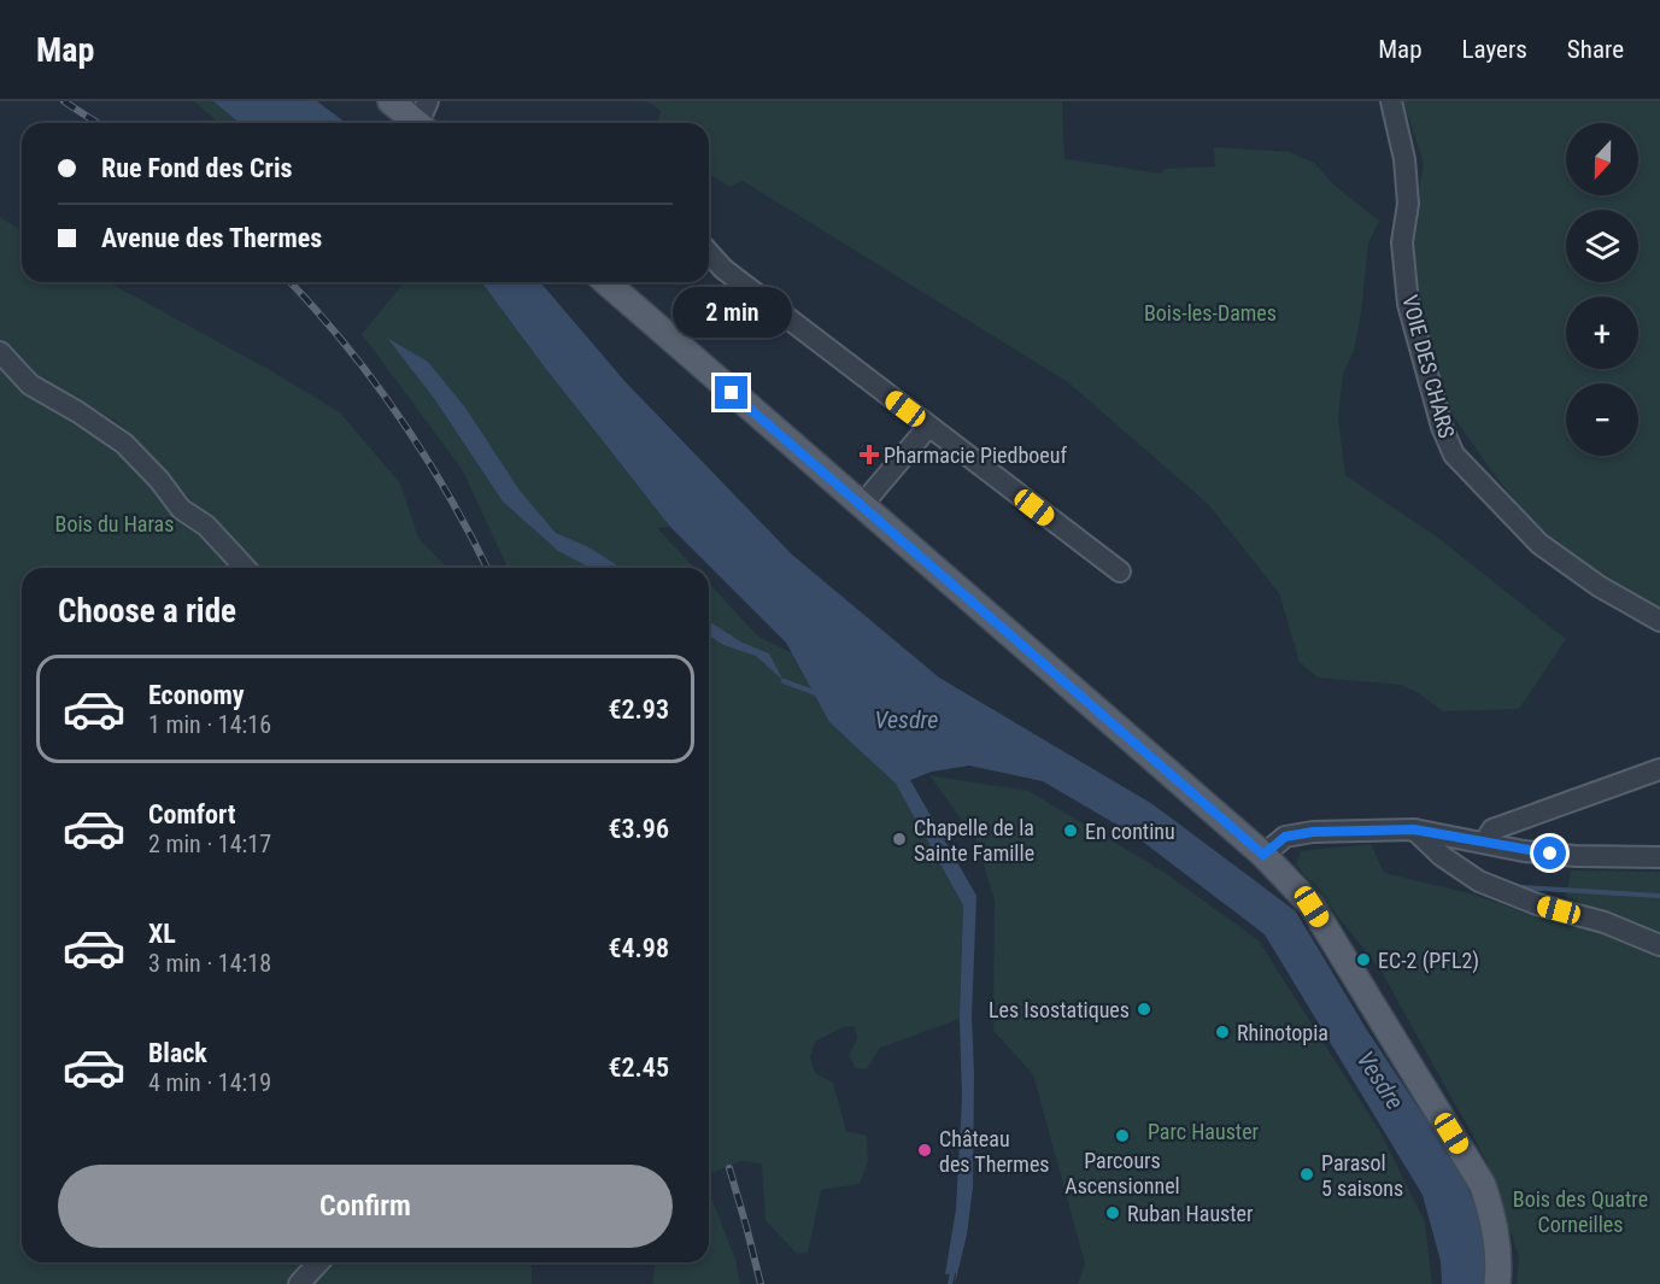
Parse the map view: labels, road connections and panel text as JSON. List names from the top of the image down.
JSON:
{
  "streets": {
    "street": ["VOIE DES CHARS"]
  },
  "water": ["Vesdre"],
  "parks": [
    "Bois-les-Dames",
    "Bois du Haras",
    "Parc Hauster",
    "Bois des Quatre Corneilles"
  ],
  "places": {
    "health": ["Pharmacie Piedboeuf"],
    "other": [
      "En continu",
      "Chapelle de la Sainte Famille",
      "EC-2 (PFL2)",
      "Les Isostatiques",
      "Rhinotopia",
      "Parcours Ascensionnel",
      "Château des Thermes",
      "Parasol 5 saisons",
      "Ruban Hauster"
    ]
  },
  "north": "bottom",
  "page": {
    "header": "Map",
    "nav": ["Map", "Layers", "Share"],
    "map_buttons": ["+", "−"],
    "banner": ["Rue Fond des Cris", "Avenue des Thermes"],
    "bubble": "2 min",
    "heading": "Choose a ride",
    "list": [
      {
        "name": "Economy",
        "note": "1 min · 14:16",
        "value": "€2.93"
      },
      {
        "name": "Comfort",
        "note": "2 min · 14:17",
        "value": "€3.96"
      },
      {
        "name": "XL",
        "note": "3 min · 14:18",
        "value": "€4.98"
      },
      {
        "name": "Black",
        "note": "4 min · 14:19",
        "value": "€2.45"
      }
    ],
    "buttons": "Confirm"
  }
}
